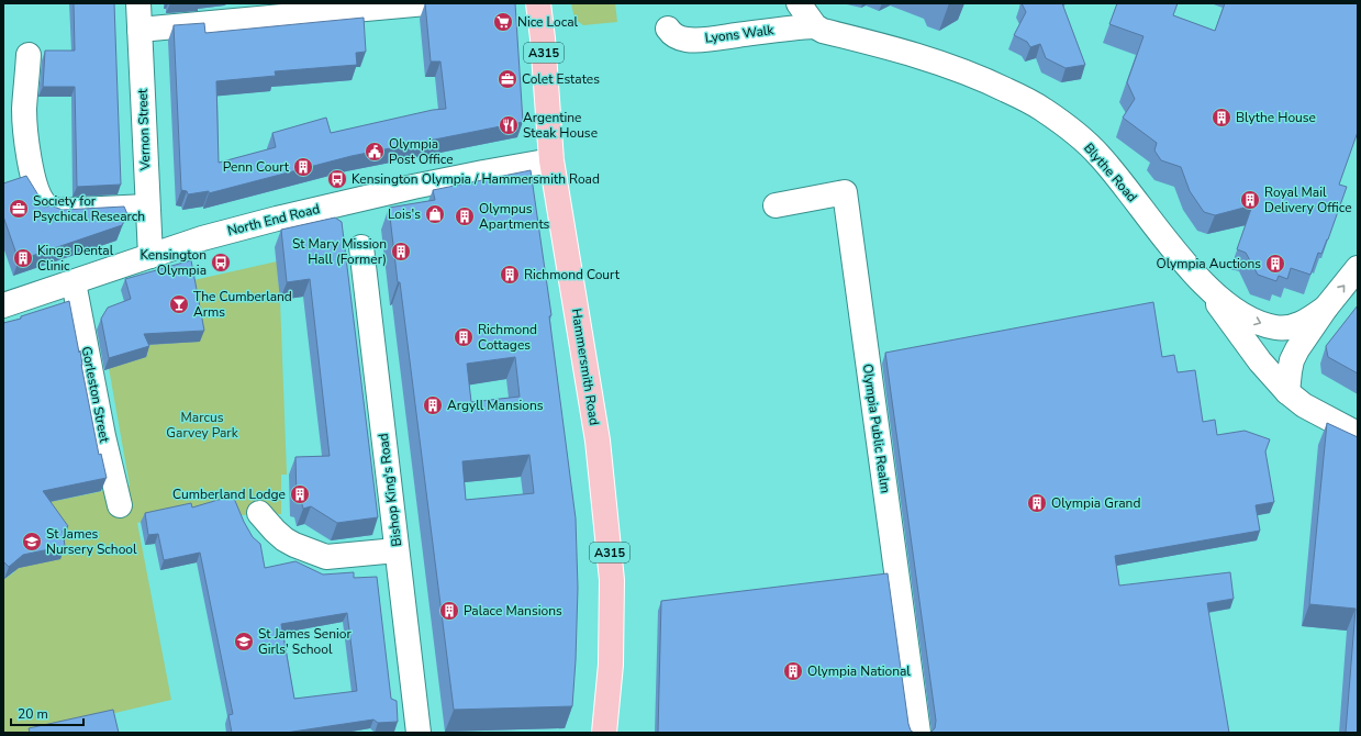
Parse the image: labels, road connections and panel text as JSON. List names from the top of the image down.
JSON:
{
  "streets": {
    "main road": ["A315", "Hammersmith Road"],
    "street": [
      "Lyons Walk",
      "Vernon Street",
      "Blythe Road",
      "North End Road",
      "Gorleston Street",
      "Olympia Public Realm",
      "Bishop King's Road"
    ]
  },
  "crossings": [
    ["Lyons Walk", "Blythe Road"],
    ["Vernon Street", "North End Road"],
    ["North End Road", "Hammersmith Road"],
    ["North End Road", "Gorleston Street"]
  ],
  "parks": ["Marcus Garvey Park"],
  "places": {
    "supermarket": ["Nice Local"],
    "office": ["Colet Estates", "Society for Psychical Research"],
    "building": [
      "Blythe House",
      "Penn Court",
      "Royal Mail Delivery Office",
      "Olympus Apartments",
      "St Mary Mission Hall (Former)",
      "Kings Dental Clinic",
      "Olympia Auctions",
      "Richmond Court",
      "Richmond Cottages",
      "Argyll Mansions",
      "Cumberland Lodge",
      "Olympia Grand",
      "Palace Mansions",
      "Olympia National"
    ],
    "restaurant": ["Argentine Steak House"],
    "public building": ["Olympia Post Office"],
    "bus stop": ["Kensington Olympia / Hammersmith Road", "Kensington Olympia"],
    "shop": ["Lois's"],
    "bar": ["The Cumberland Arms"],
    "school or university": ["St James Nursery School", "St James Senior Girls' School"]
  },
  "scale_bar": "20 m"
}
